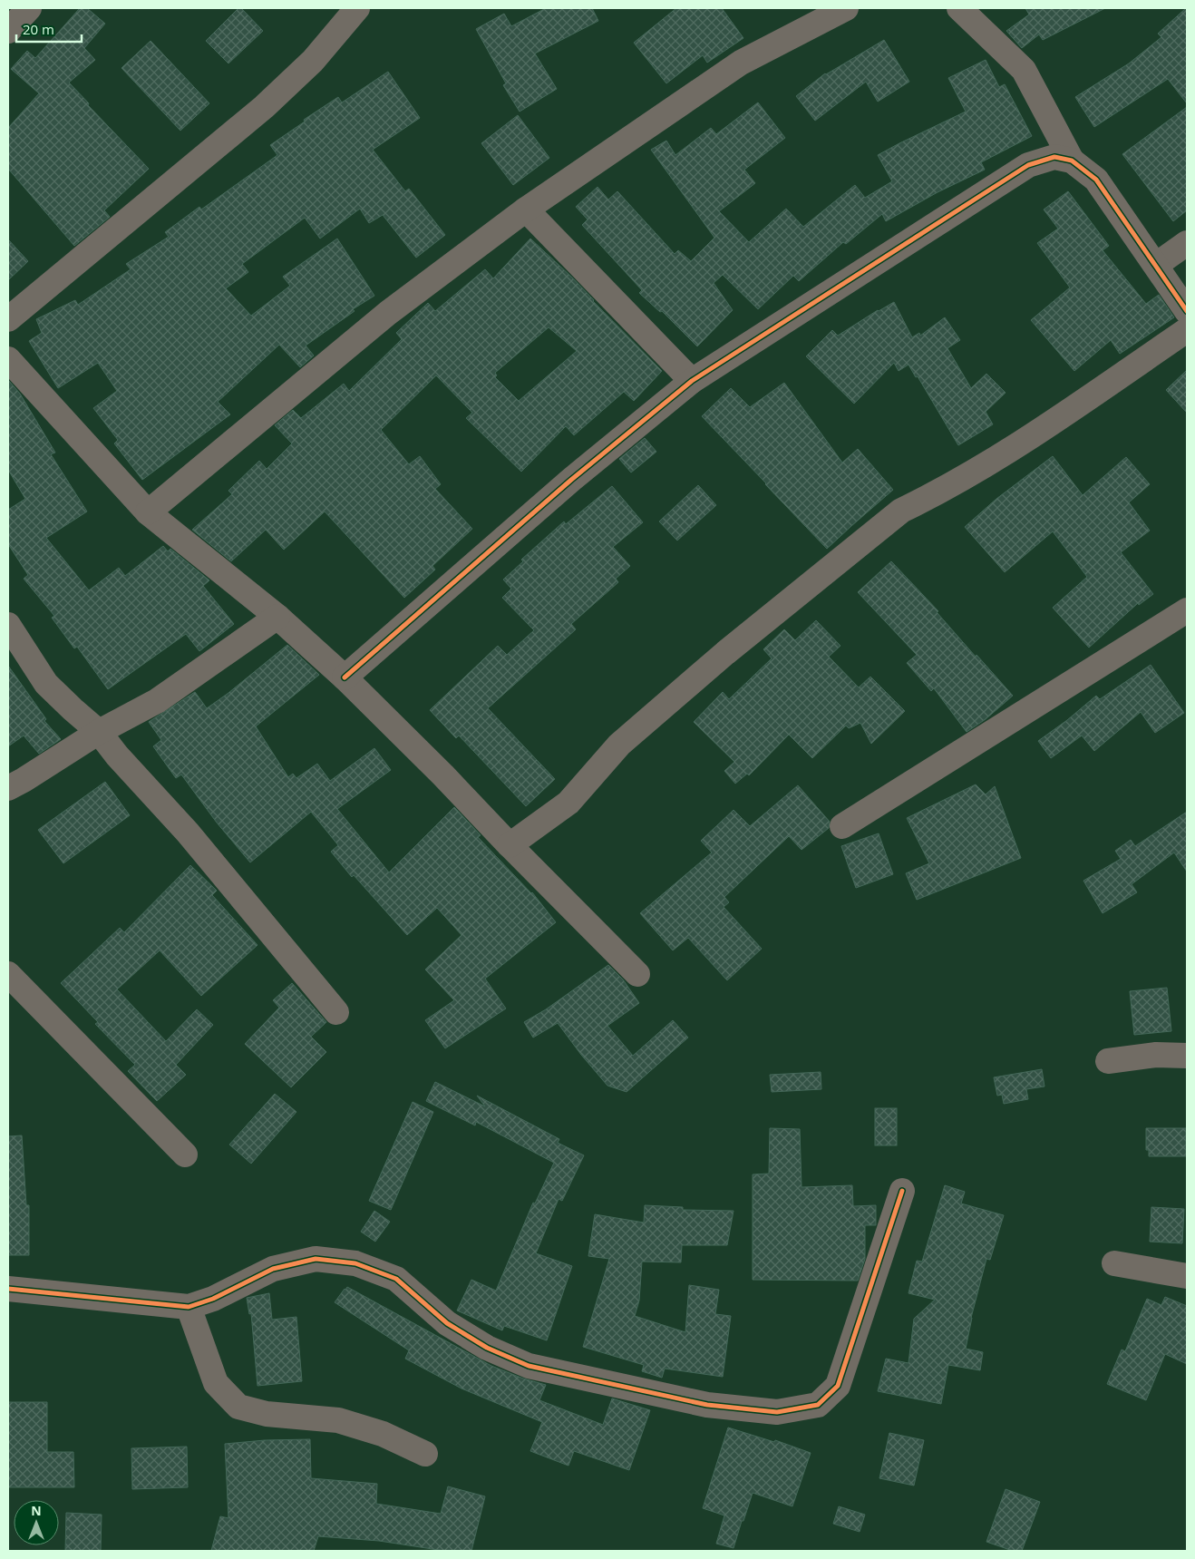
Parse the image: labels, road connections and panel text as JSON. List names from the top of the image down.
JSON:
{
  "scale_bar": "20 m",
  "north": "top"
}
